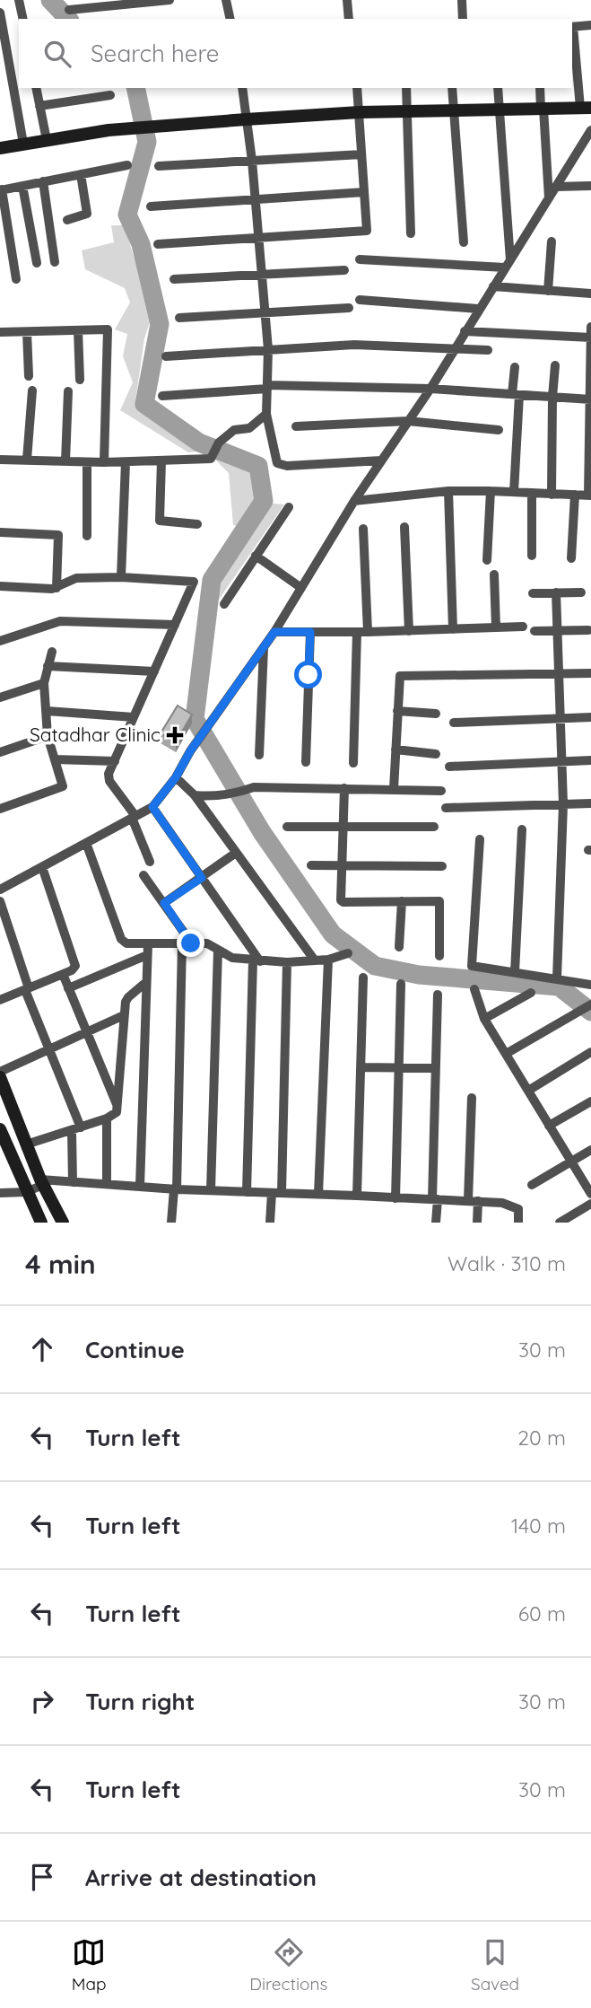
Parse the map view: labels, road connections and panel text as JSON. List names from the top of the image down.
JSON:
{
  "places": {
    "health": ["Satadhar Clinic"]
  },
  "page": {
    "search": "Search here",
    "heading": ["4 min", "Walk · 310 m"],
    "list": [
      ["Continue", "30 m"],
      ["Turn left", "20 m"],
      ["Turn left", "140 m"],
      ["Turn left", "60 m"],
      ["Turn right", "30 m"],
      ["Turn left", "30 m"],
      "Arrive at destination"
    ],
    "nav": ["Map", "Directions", "Saved"]
  }
}
